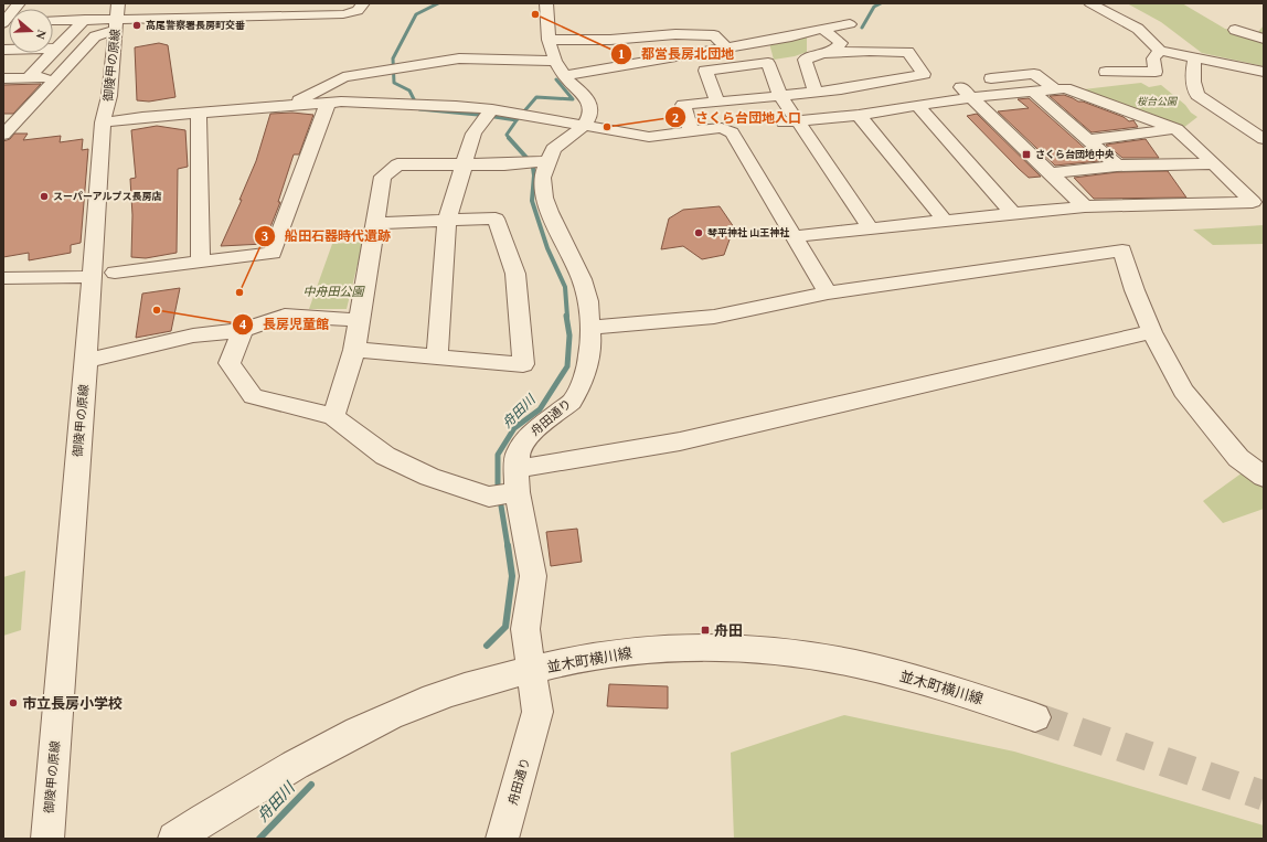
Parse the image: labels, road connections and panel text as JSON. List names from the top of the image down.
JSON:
{
  "streets": {
    "street": ["御陵甲の原線", "舟田通り", "並木町横川線"]
  },
  "crossings": [
    ["舟田通り", "並木町横川線"]
  ],
  "water": ["舟田川"],
  "parks": ["桜台公園", "中舟田公園"],
  "places": {
    "other": [
      "都営長房北団地",
      "高尾警察署長房町交番",
      "さくら台団地入口",
      "スーパーアルプス長房店",
      "琴平神社 山王神社",
      "船田石器時代遺跡",
      "長房児童館",
      "市立長房小学校"
    ],
    "transit": ["さくら台団地中央", "舟田"]
  },
  "north": "right"
}
